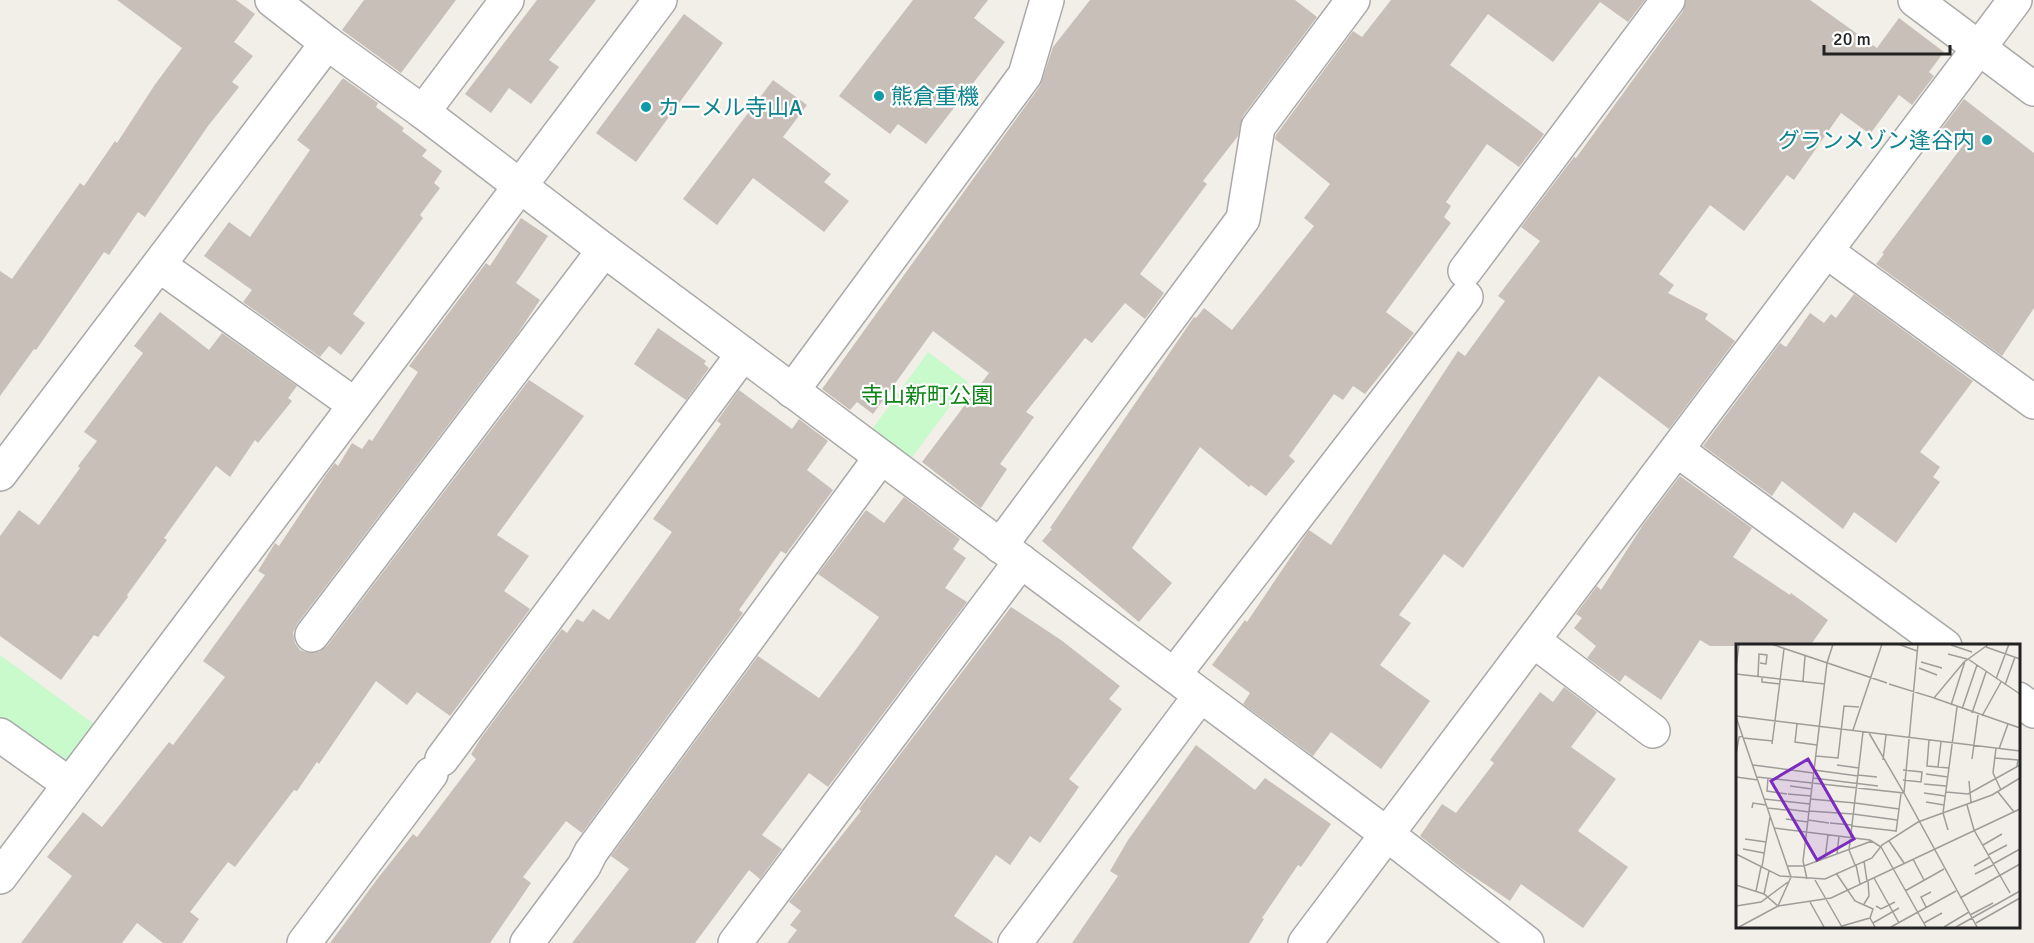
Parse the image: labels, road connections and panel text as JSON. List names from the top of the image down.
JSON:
{
  "parks": ["寺山新町公園"],
  "places": ["熊倉重機", "カーメル寺山A", "グランメゾン逢谷内"],
  "scale_bar": "20 m"
}
